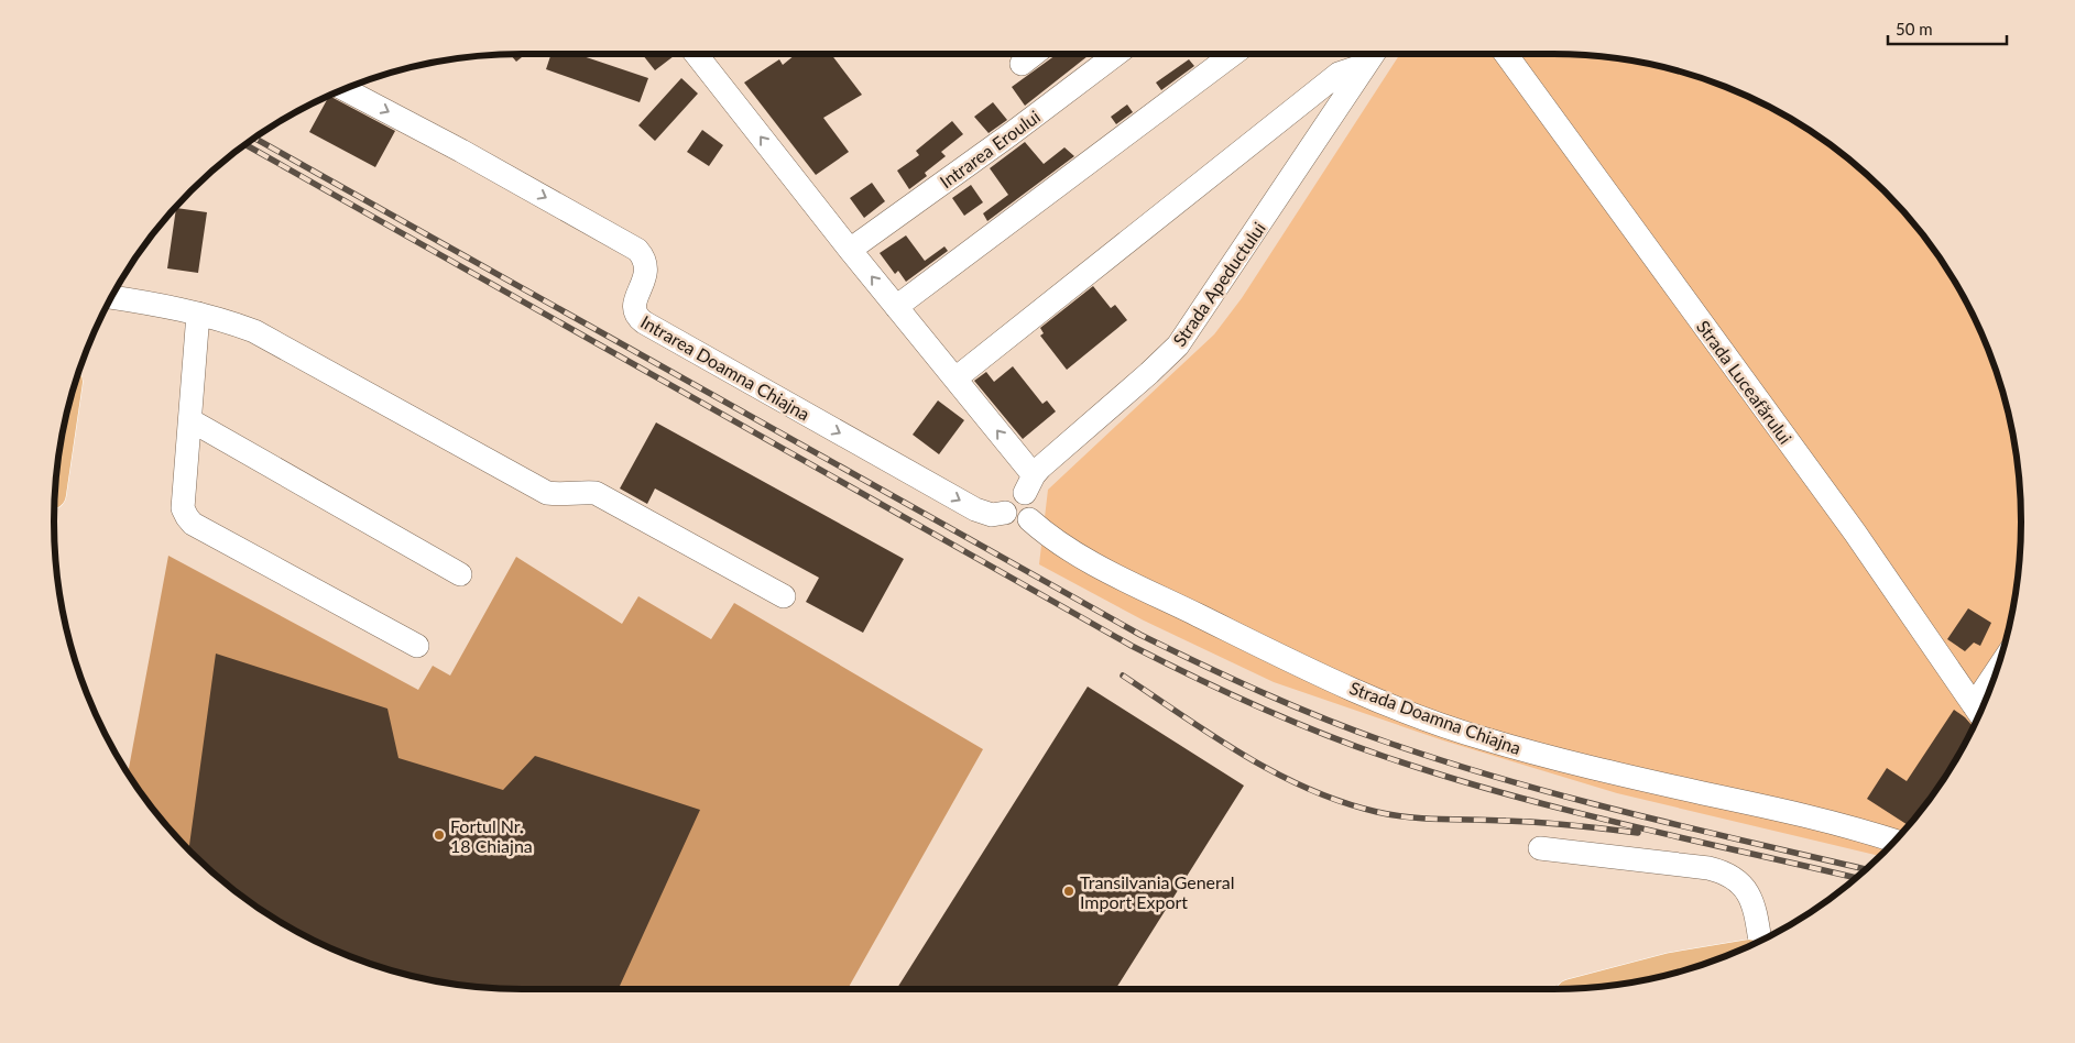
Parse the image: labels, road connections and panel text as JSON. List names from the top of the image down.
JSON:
{
  "streets": {
    "street": [
      "Intrarea Eroului",
      "Strada Apeductului",
      "Intrarea Doamna Chiajna",
      "Strada Luceafărului",
      "Strada Doamna Chiajna"
    ]
  },
  "crossings": [
    ["Strada Apeductului", "Intrarea Doamna Chiajna"]
  ],
  "places": ["Fortul Nr. 18 Chiajna", "Transilvania General Import Export"],
  "scale_bar": "50 m"
}
